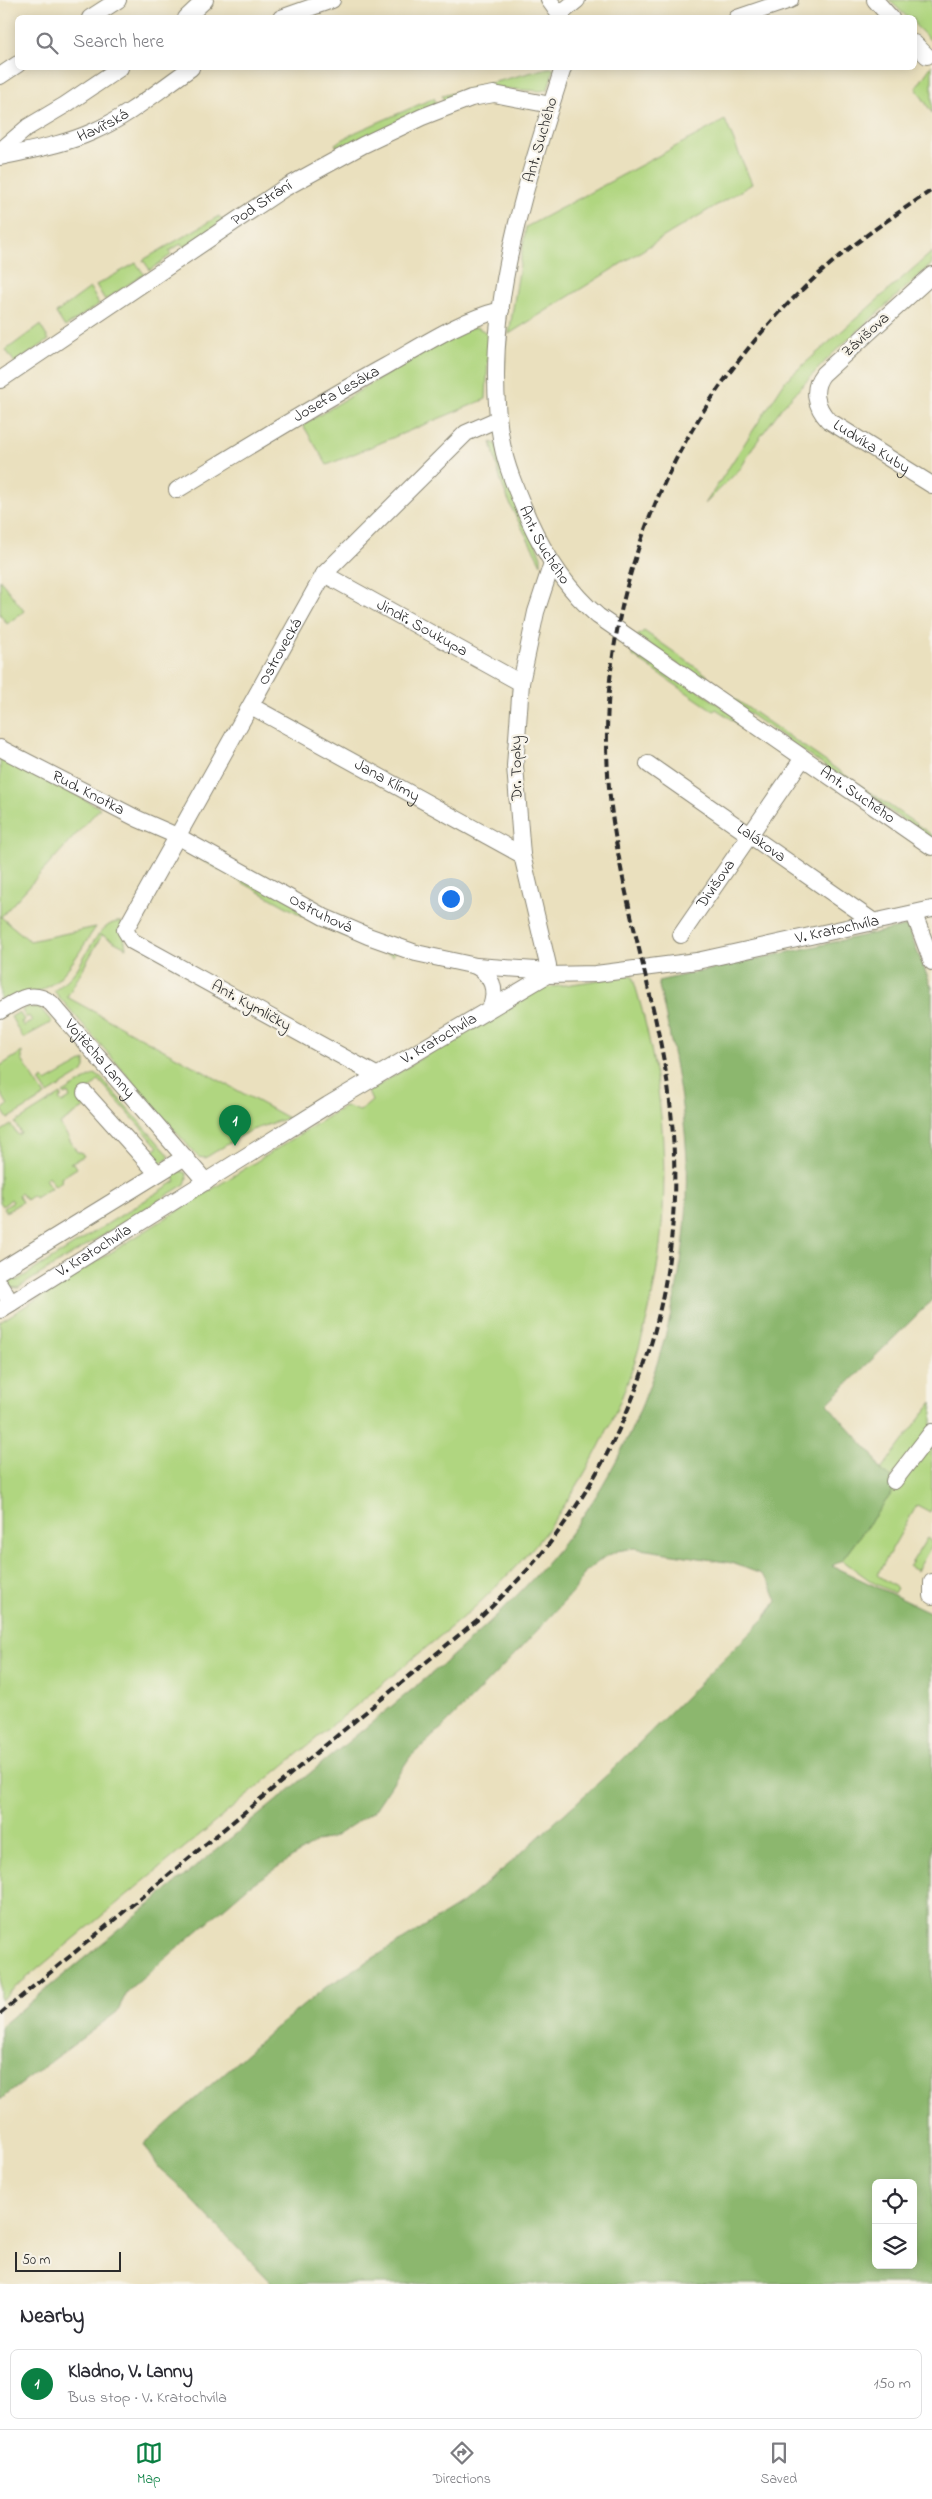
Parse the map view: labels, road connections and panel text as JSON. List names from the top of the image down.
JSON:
{
  "streets": {
    "street": [
      "Havířská",
      "Ant. Suchého",
      "Pod Strání",
      "Závišova",
      "Josefa Lesáka",
      "Ludvíka Kuby",
      "Jindř. Soukupa",
      "Ostrovecká",
      "Dr. Topky",
      "Jana Klímy",
      "Rud. Knotka",
      "Lalákova",
      "Divišova",
      "Ostruhová",
      "V. Kratochvíla",
      "Ant. Kymličky",
      "Vojtěcha Lanny"
    ]
  },
  "crossings": [
    ["Ant. Suchého", "Pod Strání"],
    ["Ant. Suchého", "Josefa Lesáka"],
    ["Ant. Suchého", "Ostrovecká"],
    ["Ant. Suchého", "Dr. Topky"],
    ["Ant. Suchého", "Divišova"],
    ["Závišova", "Ludvíka Kuby"],
    ["Jindř. Soukupa", "Ostrovecká"],
    ["Jindř. Soukupa", "Dr. Topky"],
    ["Ostrovecká", "Jana Klímy"],
    ["Ostrovecká", "Rud. Knotka"],
    ["Ostrovecká", "Ostruhová"],
    ["Ostrovecká", "Ant. Kymličky"],
    ["Dr. Topky", "Jana Klímy"],
    ["Dr. Topky", "Ostruhová"],
    ["Dr. Topky", "V. Kratochvíla"],
    ["Rud. Knotka", "Ostruhová"],
    ["Lalákova", "Divišova"],
    ["Lalákova", "V. Kratochvíla"],
    ["Ostruhová", "V. Kratochvíla"],
    ["V. Kratochvíla", "Ant. Kymličky"],
    ["V. Kratochvíla", "Vojtěcha Lanny"]
  ],
  "scale_bar": "50 m",
  "page": {
    "search": "Search here",
    "pins": "1",
    "scale": "50 m",
    "heading": "Nearby",
    "list": [
      {
        "mark": "1",
        "name": "Kladno, V. Lanny",
        "note": "Bus stop · V. Kratochvíla",
        "value": "150 m"
      }
    ],
    "nav": ["Map", "Directions", "Saved"]
  }
}
